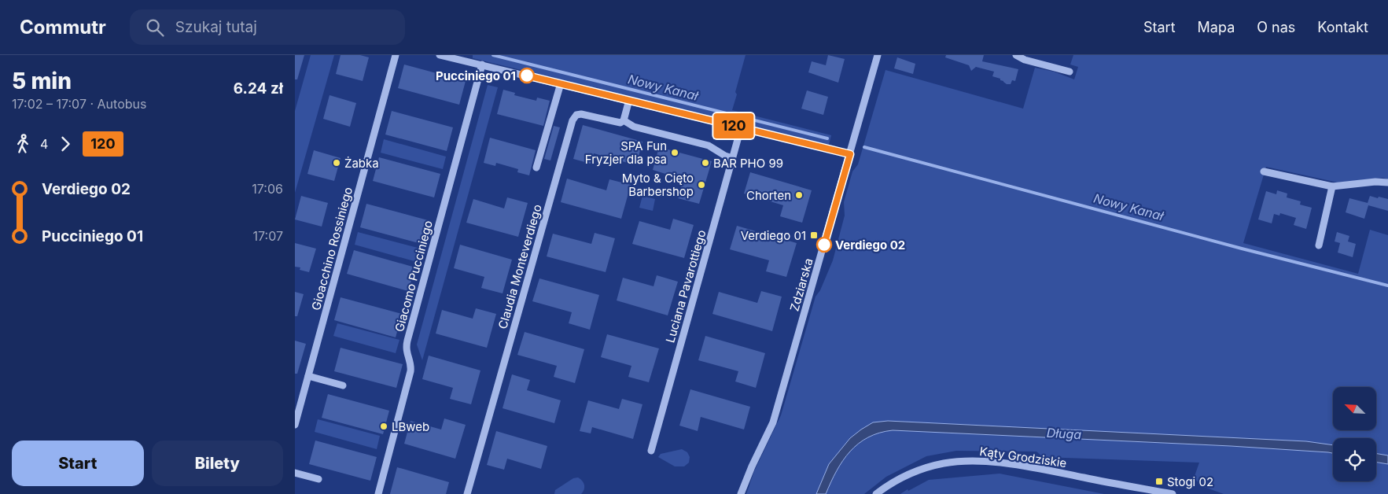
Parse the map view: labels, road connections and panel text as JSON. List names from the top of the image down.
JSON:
{
  "streets": {
    "street": [
      "Gioacchino Rossiniego",
      "Claudia Monteverdiego",
      "Giacomo Pucciniego",
      "Zdziarska",
      "Luciana Pavarottiego",
      "Kąty Grodziskie"
    ]
  },
  "water": ["Nowy Kanał", "Długa"],
  "places": {
    "other": [
      "Pucciniego 01",
      "SPA Fun Fryzjer dla psa",
      "Żabka",
      "BAR PHO 99",
      "Myto & Cięto Barbershop",
      "Chorten",
      "Verdiego 02",
      "LBweb"
    ],
    "transit": ["Verdiego 01", "Stogi 02"]
  },
  "lines": ["bus line 120"],
  "north": "top left",
  "page": {
    "header": "Commutr",
    "search": "Szukaj tutaj",
    "nav": [
      "Start",
      "Mapa",
      "O nas",
      "Kontakt"
    ],
    "heading": ["5 min", "17:02 – 17:07 · Autobus", "6.24 zł"],
    "on_map": "120",
    "legs": ["4", "120"],
    "list": [
      {
        "name": "Verdiego 02",
        "value": "17:06"
      },
      {
        "name": "Pucciniego 01",
        "value": "17:07"
      }
    ],
    "buttons": ["Start", "Bilety"]
  }
}
